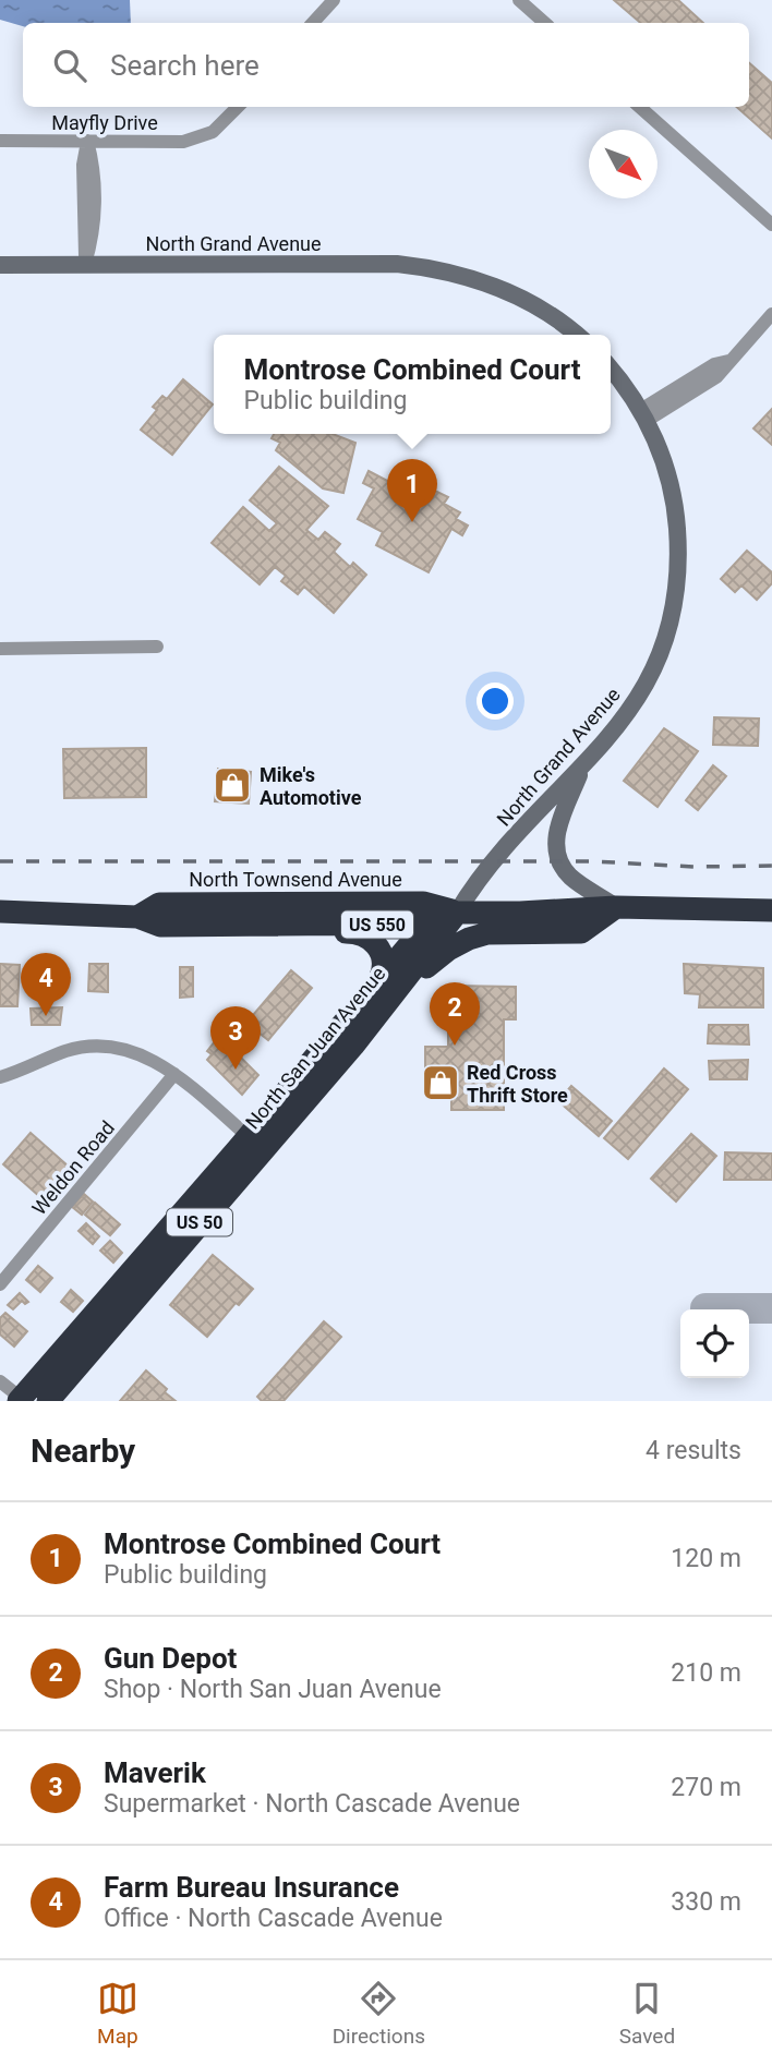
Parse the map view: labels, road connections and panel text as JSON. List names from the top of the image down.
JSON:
{
  "streets": {
    "highway": [
      "North Townsend Avenue",
      "US 550",
      "North San Juan Avenue",
      "US 50"
    ],
    "street": ["Mayfly Drive", "North Grand Avenue", "Weldon Road"]
  },
  "crossings": [
    ["North Grand Avenue", "North Townsend Avenue"],
    ["North Grand Avenue", "North San Juan Avenue"],
    ["North Townsend Avenue", "North San Juan Avenue"],
    ["North Townsend Avenue", "US 50"],
    ["North San Juan Avenue", "US 50"]
  ],
  "places": {
    "shop": ["Mike's Automotive", "Red Cross Thrift Store"]
  },
  "north": "bottom right",
  "page": {
    "search": "Search here",
    "popup": ["Montrose Combined Court", "Public building"],
    "pins": [
      "1",
      "4",
      "2",
      "3"
    ],
    "heading": ["Nearby", "4 results"],
    "list": [
      {
        "mark": "1",
        "name": "Montrose Combined Court",
        "note": "Public building",
        "value": "120 m"
      },
      {
        "mark": "2",
        "name": "Gun Depot",
        "note": "Shop · North San Juan Avenue",
        "value": "210 m"
      },
      {
        "mark": "3",
        "name": "Maverik",
        "note": "Supermarket · North Cascade Avenue",
        "value": "270 m"
      },
      {
        "mark": "4",
        "name": "Farm Bureau Insurance",
        "note": "Office · North Cascade Avenue",
        "value": "330 m"
      }
    ],
    "nav": ["Map", "Directions", "Saved"]
  }
}
